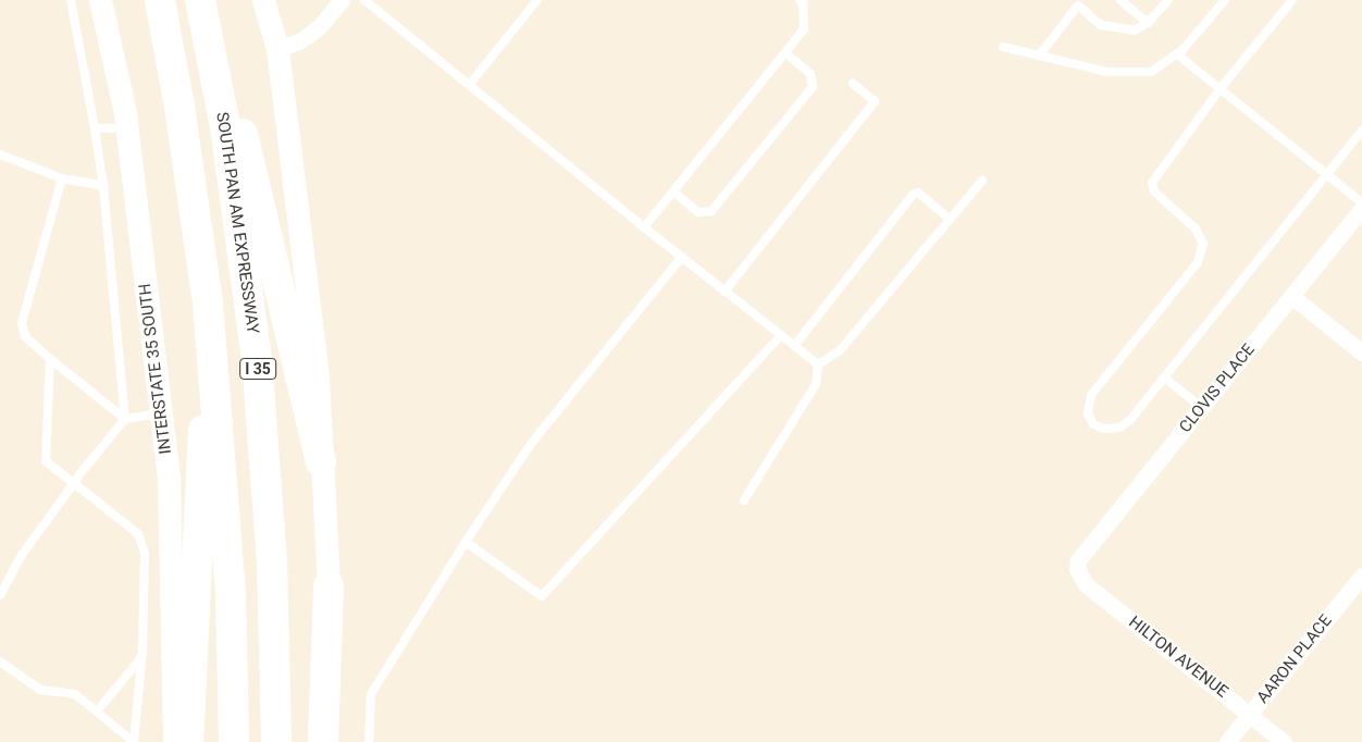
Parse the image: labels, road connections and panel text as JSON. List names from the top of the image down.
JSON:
{
  "streets": {
    "highway": ["SOUTH PAN AM EXPRESSWAY", "I 35"],
    "main road": ["INTERSTATE 35 SOUTH"],
    "street": ["CLOVIS PLACE", "HILTON AVENUE", "AARON PLACE"]
  },
  "crossings": [
    ["CLOVIS PLACE", "HILTON AVENUE"],
    ["HILTON AVENUE", "AARON PLACE"]
  ]
}
